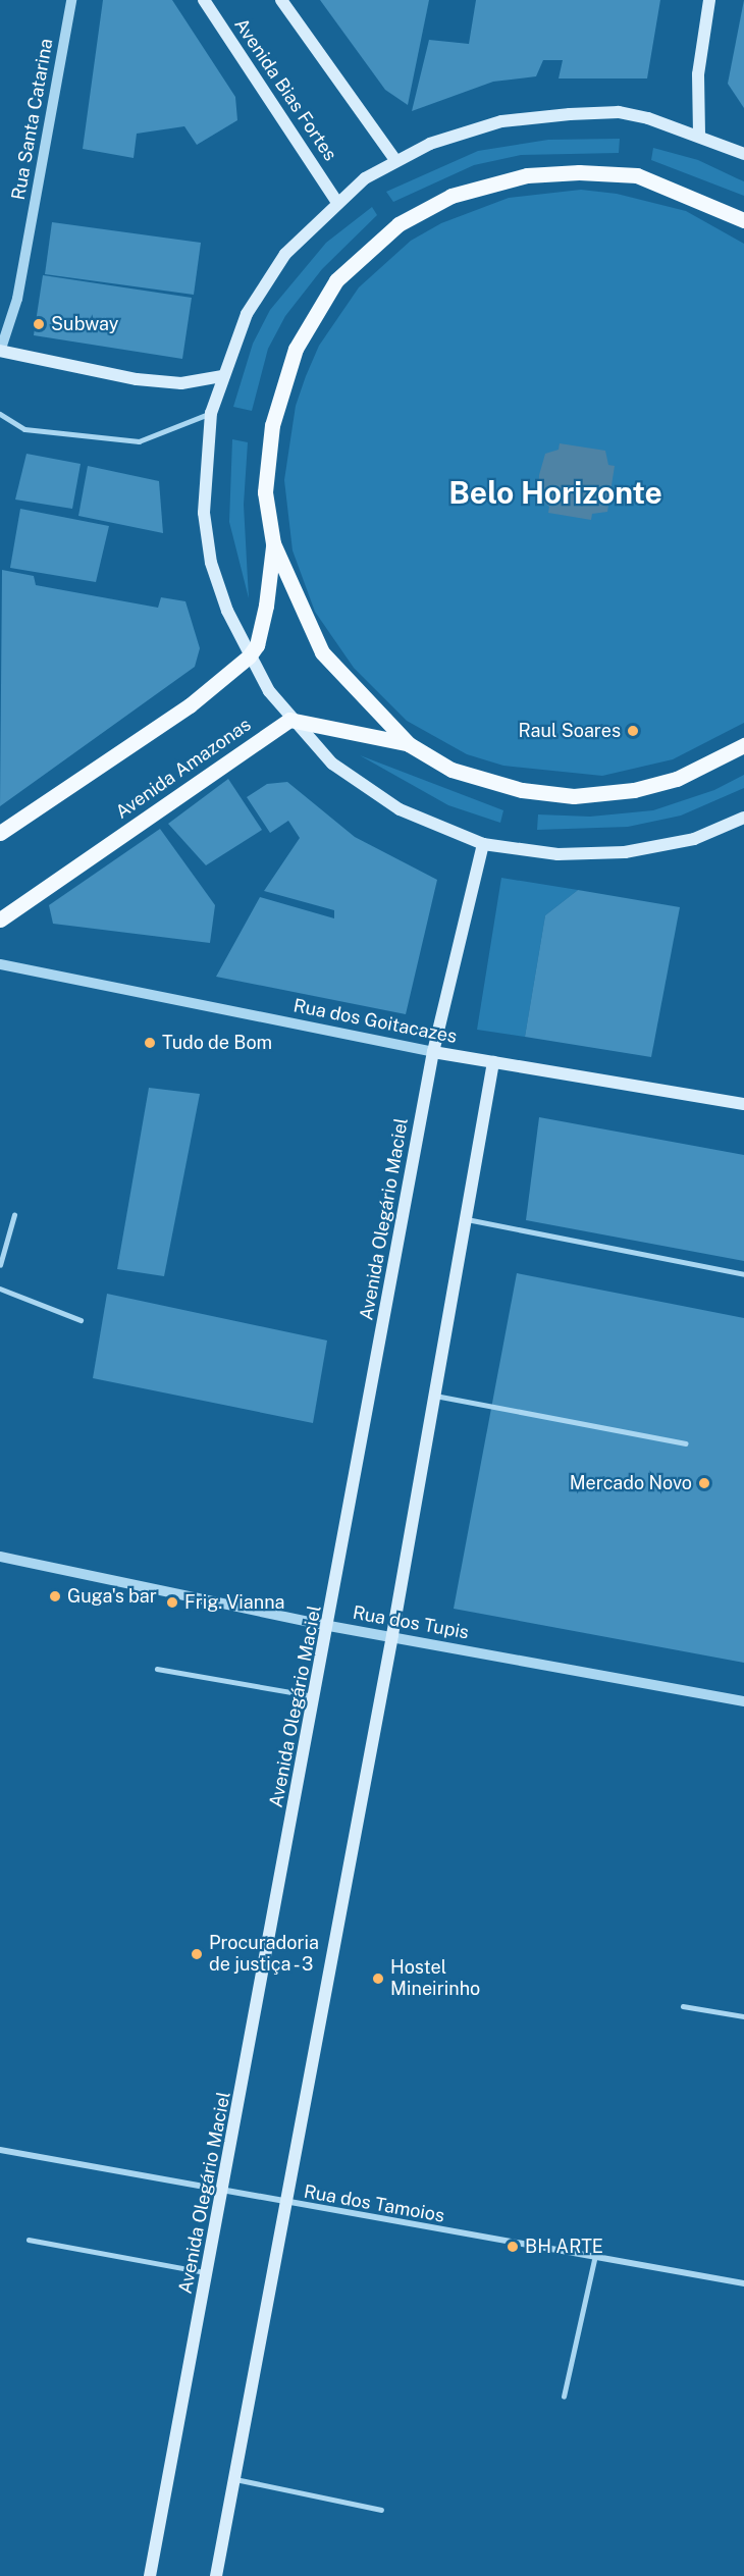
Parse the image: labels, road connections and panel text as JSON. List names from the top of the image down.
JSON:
{
  "streets": {
    "main road": [
      "Avenida Bias Fortes",
      "Avenida Amazonas",
      "Rua dos Goitacazes",
      "Avenida Olegário Maciel"
    ],
    "street": ["Rua Santa Catarina", "Rua dos Tupis", "Rua dos Tamoios"]
  },
  "crossings": [
    ["Rua dos Goitacazes", "Avenida Olegário Maciel"],
    ["Avenida Olegário Maciel", "Rua dos Tupis"],
    ["Avenida Olegário Maciel", "Rua dos Tamoios"]
  ],
  "districts": ["Belo Horizonte"],
  "places": [
    "Subway",
    "Raul Soares",
    "Tudo de Bom",
    "Mercado Novo",
    "Guga's bar",
    "Frig. Vianna",
    "Procuradoria de justiça - 3",
    "Hostel Mineirinho",
    "BH ARTE"
  ]
}
